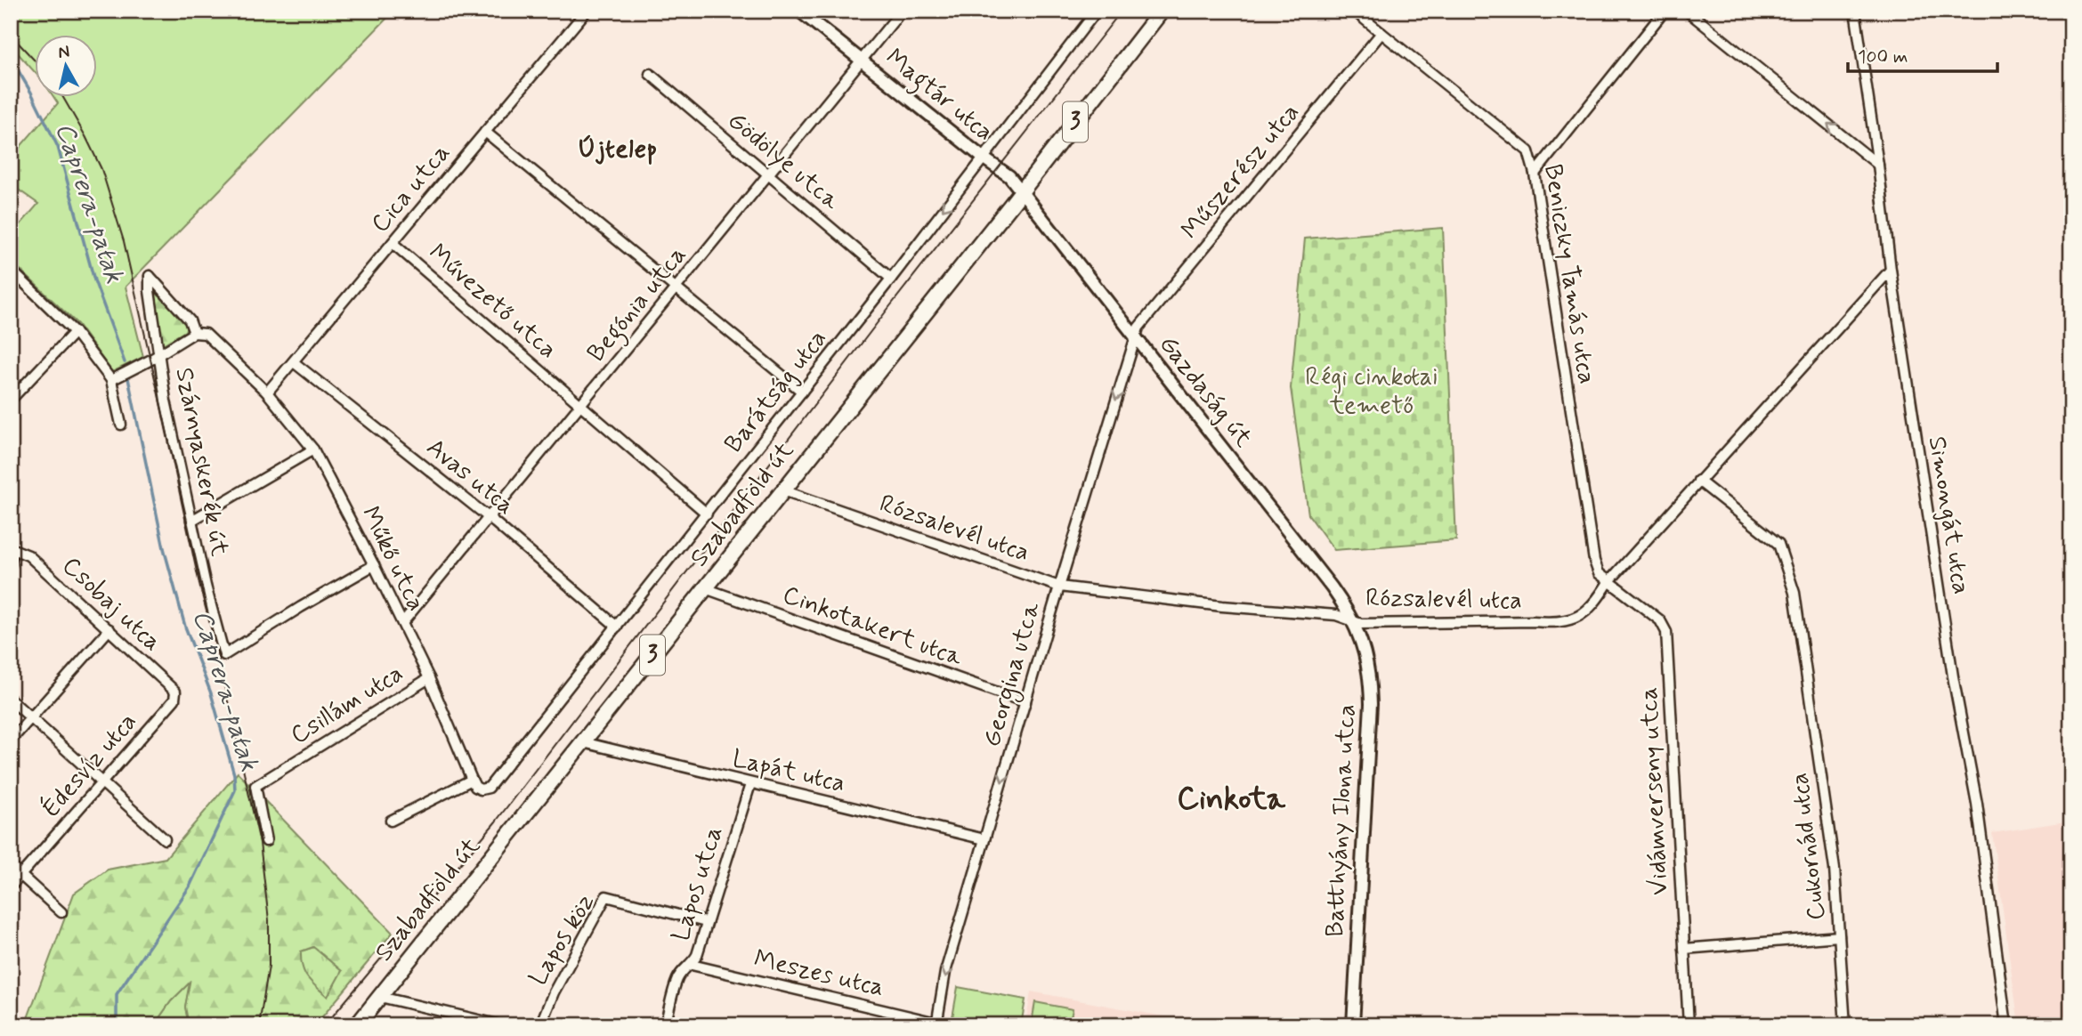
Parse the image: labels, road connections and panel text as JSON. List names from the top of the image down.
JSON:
{
  "streets": {
    "main road": ["3", "Szabadföld út"],
    "street": [
      "Magtár utca",
      "Gödölye utca",
      "Műszerész utca",
      "Cica utca",
      "Beniczky Tamás utca",
      "Művezető utca",
      "Begónia utca",
      "Barátság utca",
      "Gazdaság út",
      "Szárnyaskerék út",
      "Avas utca",
      "Simongát utca",
      "Rózsalevél utca",
      "Műkő utca",
      "Csobaj utca",
      "Cinkotakert utca",
      "Georgina utca",
      "Csillám utca",
      "Édesvíz utca",
      "Lapát utca",
      "Vidámverseny utca",
      "Batthyány Ilona utca",
      "Cukornád utca",
      "Lapos utca",
      "Lapos köz",
      "Meszes utca"
    ]
  },
  "crossings": [
    ["Magtár utca", "Begónia utca"],
    ["Magtár utca", "Barátság utca"],
    ["Magtár utca", "Gazdaság út"],
    ["Magtár utca", "Szabadföld út"],
    ["Gödölye utca", "Begónia utca"],
    ["Gödölye utca", "Barátság utca"],
    ["Műszerész utca", "Beniczky Tamás utca"],
    ["Műszerész utca", "Gazdaság út"],
    ["Műszerész utca", "Georgina utca"],
    ["Cica utca", "Művezető utca"],
    ["Cica utca", "Avas utca"],
    ["Cica utca", "Műkő utca"],
    ["Beniczky Tamás utca", "Rózsalevél utca"],
    ["Beniczky Tamás utca", "Vidámverseny utca"],
    ["Művezető utca", "Begónia utca"],
    ["Művezető utca", "Barátság utca"],
    ["Begónia utca", "Avas utca"],
    ["Begónia utca", "Műkő utca"],
    ["Barátság utca", "Avas utca"],
    ["Barátság utca", "Műkő utca"],
    ["Gazdaság út", "Szabadföld út"],
    ["Gazdaság út", "Rózsalevél utca"],
    ["Gazdaság út", "Georgina utca"],
    ["Gazdaság út", "Batthyány Ilona utca"],
    ["Szárnyaskerék út", "Műkő utca"],
    ["Szabadföld út", "Rózsalevél utca"],
    ["Szabadföld út", "Cinkotakert utca"],
    ["Szabadföld út", "Lapát utca"],
    ["Simongát utca", "Rózsalevél utca"],
    ["Rózsalevél utca", "Georgina utca"],
    ["Rózsalevél utca", "Vidámverseny utca"],
    ["Rózsalevél utca", "Batthyány Ilona utca"],
    ["Rózsalevél utca", "Cukornád utca"],
    ["Műkő utca", "Csillám utca"],
    ["Csobaj utca", "Édesvíz utca"],
    ["Cinkotakert utca", "Georgina utca"],
    ["Georgina utca", "Lapát utca"],
    ["Georgina utca", "Meszes utca"],
    ["Lapát utca", "Lapos utca"],
    ["Lapos utca", "Lapos köz"],
    ["Lapos utca", "Meszes utca"]
  ],
  "one_way": ["Georgina utca"],
  "districts": ["Újtelep", "Cinkota"],
  "water": ["Caprera-patak"],
  "parks": ["Régi cinkotai temető"],
  "scale_bar": "100 m",
  "north": "top"
}
